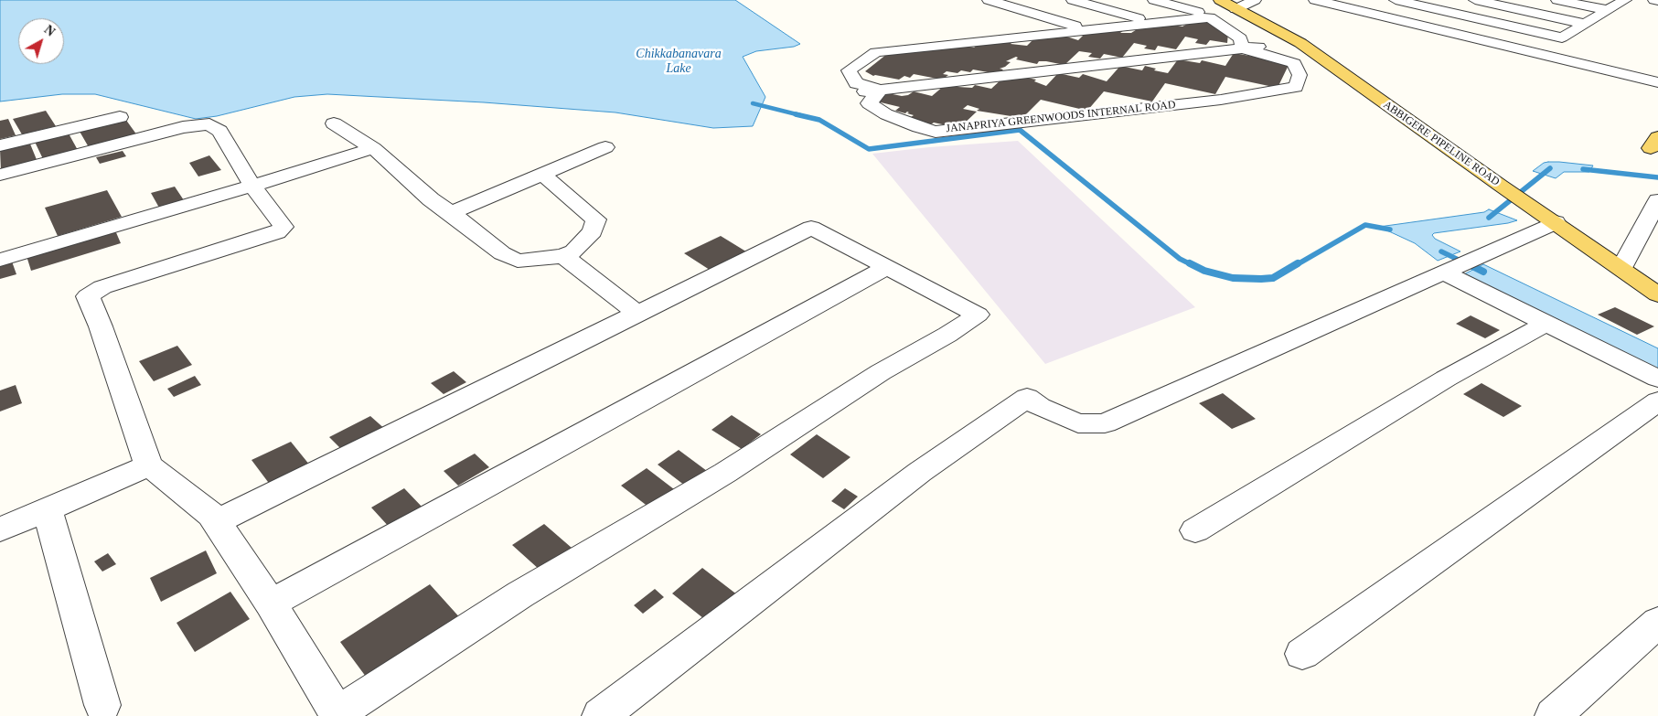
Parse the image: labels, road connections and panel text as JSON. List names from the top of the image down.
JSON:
{
  "streets": {
    "main road": ["ABBIGERE PIPELINE ROAD"],
    "street": ["JANAPRIYA GREENWOODS INTERNAL ROAD"]
  },
  "water": ["Chikkabanavara Lake"],
  "north": "top right"
}
